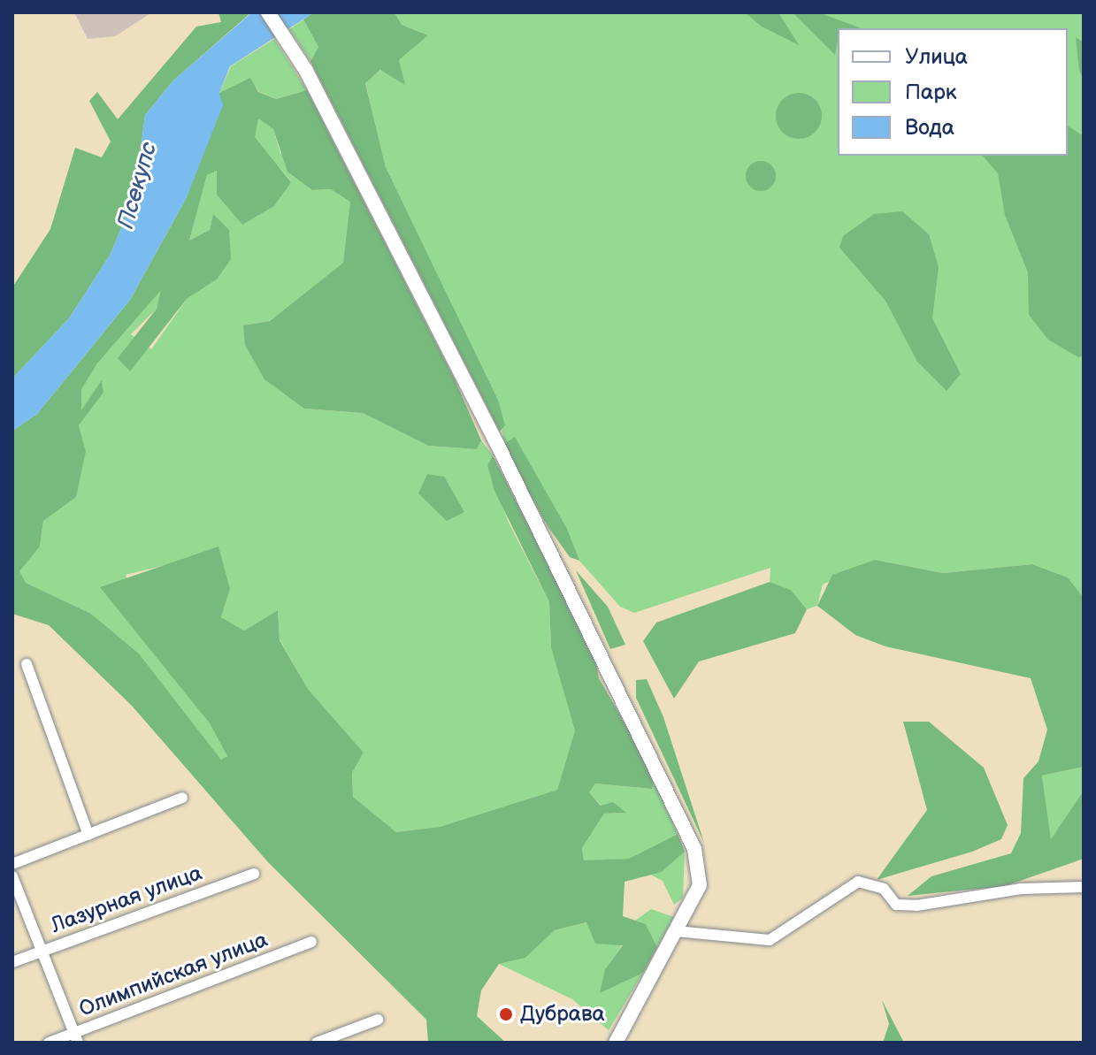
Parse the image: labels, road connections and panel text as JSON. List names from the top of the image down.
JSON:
{
  "streets": {
    "street": ["Лазурная улица", "Олимпийская улица"]
  },
  "water": ["Псекупс"],
  "places": ["Дубрава"],
  "legend": ["Улица", "Парк", "Вода"]
}
